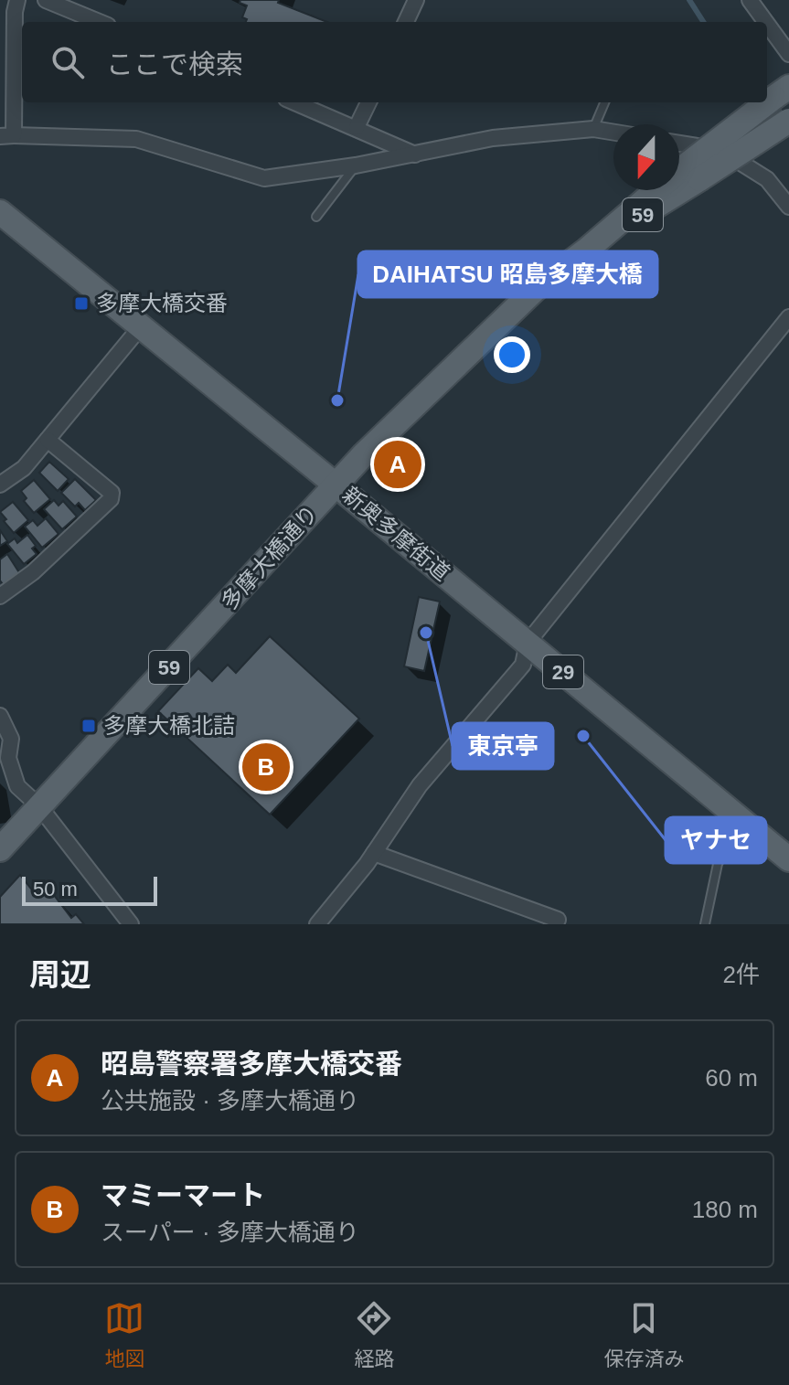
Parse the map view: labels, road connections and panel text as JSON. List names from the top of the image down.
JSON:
{
  "streets": {
    "main road": [
      "59",
      "新奥多摩街道",
      "多摩大橋通り",
      "29"
    ]
  },
  "crossings": [
    ["新奥多摩街道", "多摩大橋通り"]
  ],
  "places": {
    "transit": ["多摩大橋交番", "多摩大橋北詰"],
    "other": ["DAIHATSU 昭島多摩大橋", "東京亭", "ヤナセ"]
  },
  "scale_bar": "50 m",
  "north": "bottom",
  "page": {
    "search": "ここで検索",
    "pins": ["A", "B"],
    "scale": "50 m",
    "heading": ["周辺", "2件"],
    "list": [
      {
        "mark": "A",
        "name": "昭島警察署多摩大橋交番",
        "note": "公共施設 · 多摩大橋通り",
        "value": "60 m"
      },
      {
        "mark": "B",
        "name": "マミーマート",
        "note": "スーパー · 多摩大橋通り",
        "value": "180 m"
      }
    ],
    "nav": ["地図", "経路", "保存済み"]
  }
}
